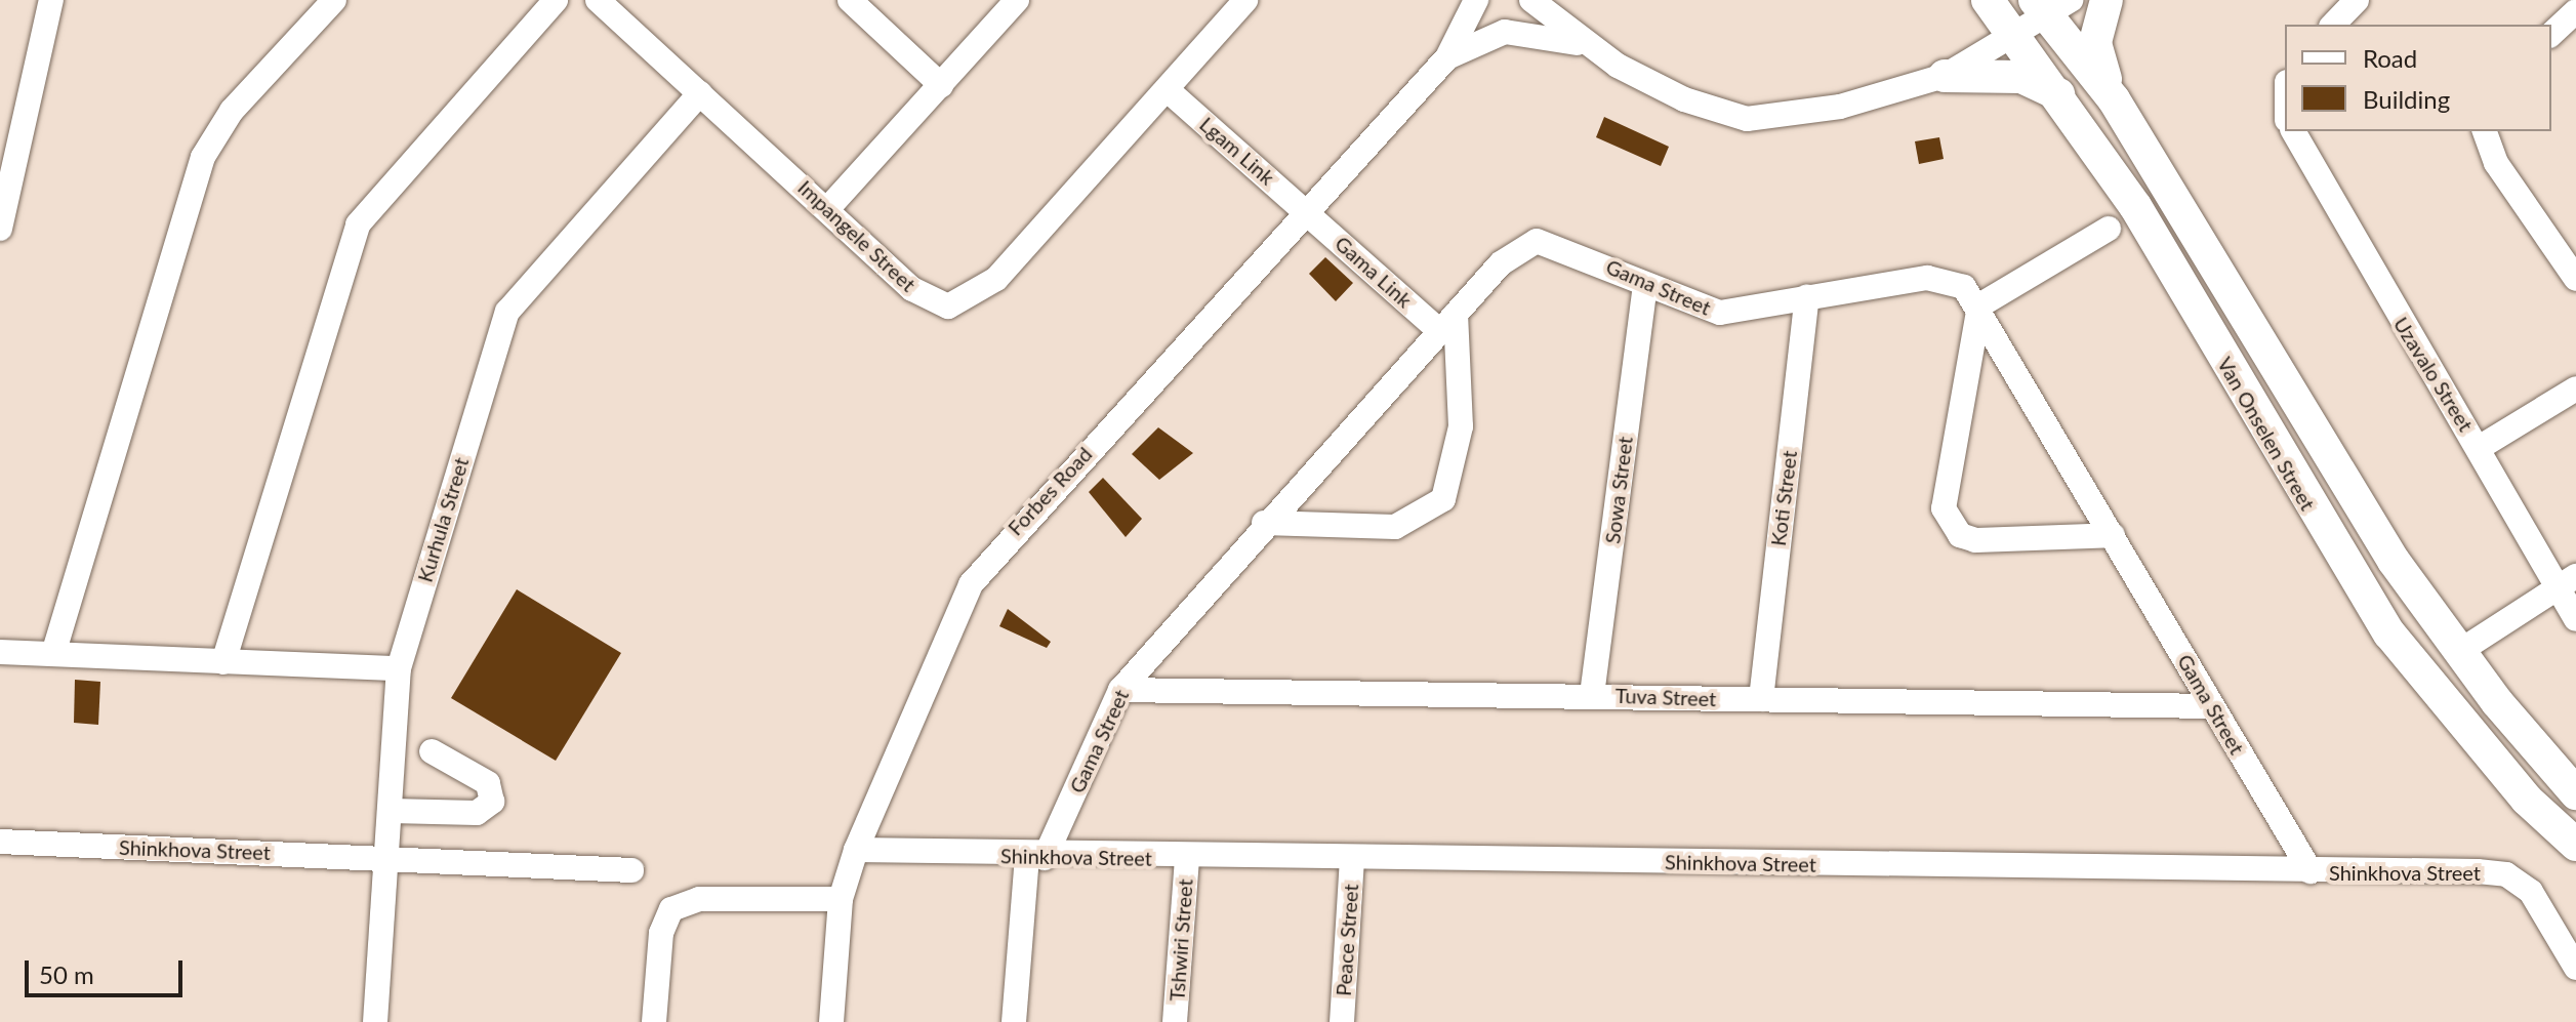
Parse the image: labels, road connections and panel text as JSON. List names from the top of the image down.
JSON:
{
  "streets": {
    "main road": ["Van Onselen Street"],
    "street": [
      "Lgam Link",
      "Impangele Street",
      "Gama Link",
      "Gama Street",
      "Uzavalo Street",
      "Sowa Street",
      "Forbes Road",
      "Koti Street",
      "Kurhula Street",
      "Tuva Street",
      "Shinkhova Street",
      "Tshwiri Street",
      "Peace Street"
    ]
  },
  "crossings": [
    ["Lgam Link", "Impangele Street"],
    ["Lgam Link", "Gama Link"],
    ["Lgam Link", "Forbes Road"],
    ["Impangele Street", "Kurhula Street"],
    ["Gama Link", "Gama Street"],
    ["Gama Link", "Forbes Road"],
    ["Gama Street", "Sowa Street"],
    ["Gama Street", "Koti Street"],
    ["Gama Street", "Tuva Street"],
    ["Gama Street", "Shinkhova Street"],
    ["Sowa Street", "Tuva Street"],
    ["Forbes Road", "Shinkhova Street"],
    ["Koti Street", "Tuva Street"],
    ["Kurhula Street", "Shinkhova Street"],
    ["Shinkhova Street", "Tshwiri Street"],
    ["Shinkhova Street", "Peace Street"]
  ],
  "legend": ["Road", "Building"],
  "scale_bar": "50 m"
}
